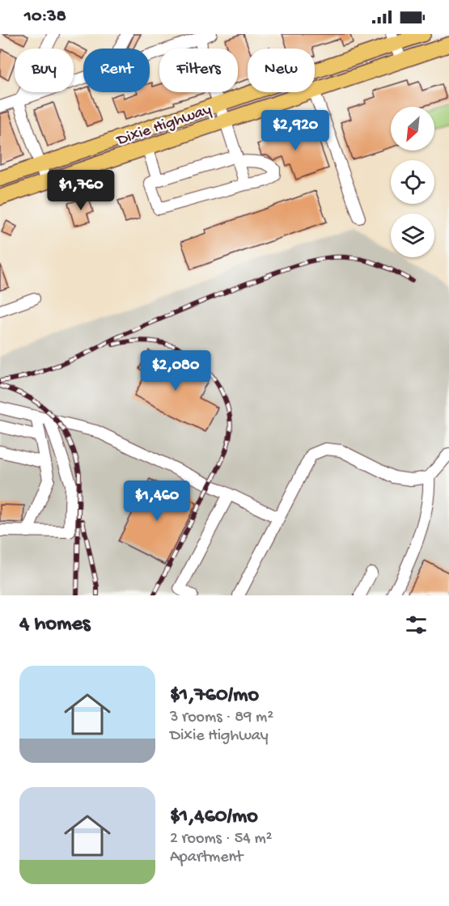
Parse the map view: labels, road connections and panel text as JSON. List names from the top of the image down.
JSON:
{
  "streets": {
    "main road": ["Dixie Highway"]
  },
  "north": "bottom left",
  "page": {
    "status": "10:38",
    "chip": [
      "Buy",
      "Rent",
      "Filters",
      "New"
    ],
    "price": [
      "$2,920",
      "$1,760",
      "$2,080",
      "$1,460"
    ],
    "heading": "4 homes",
    "list": [
      {
        "name": "$1,760/mo",
        "note": "3 rooms · 89 m² · Dixie Highway"
      },
      {
        "name": "$1,460/mo",
        "note": "2 rooms · 54 m² · Apartment"
      }
    ]
  }
}
